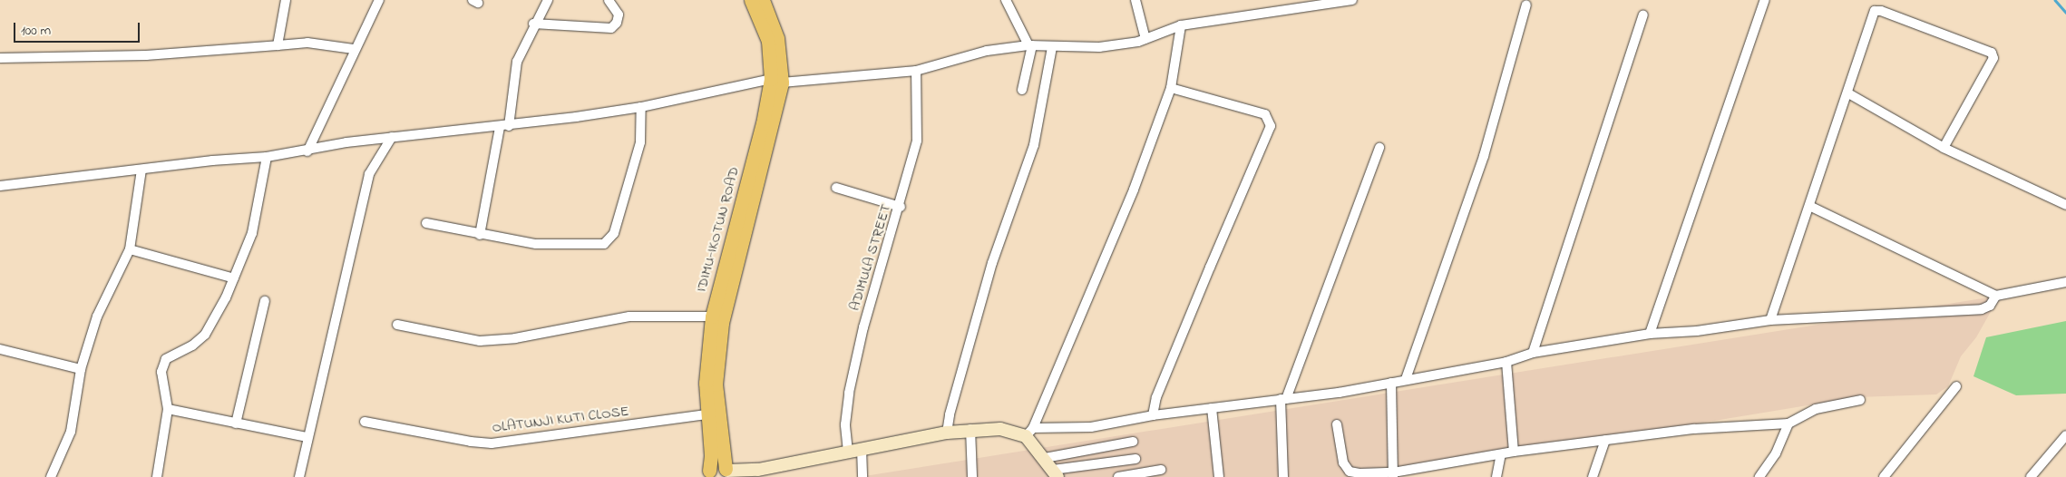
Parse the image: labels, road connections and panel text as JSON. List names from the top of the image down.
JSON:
{
  "streets": {
    "main road": ["IDIMU-IKOTUN ROAD"],
    "street": ["ADIMULA STREET", "OLATUNJI KUTI CLOSE"]
  },
  "crossings": [
    ["IDIMU-IKOTUN ROAD", "OLATUNJI KUTI CLOSE"]
  ],
  "scale_bar": "100 m"
}
